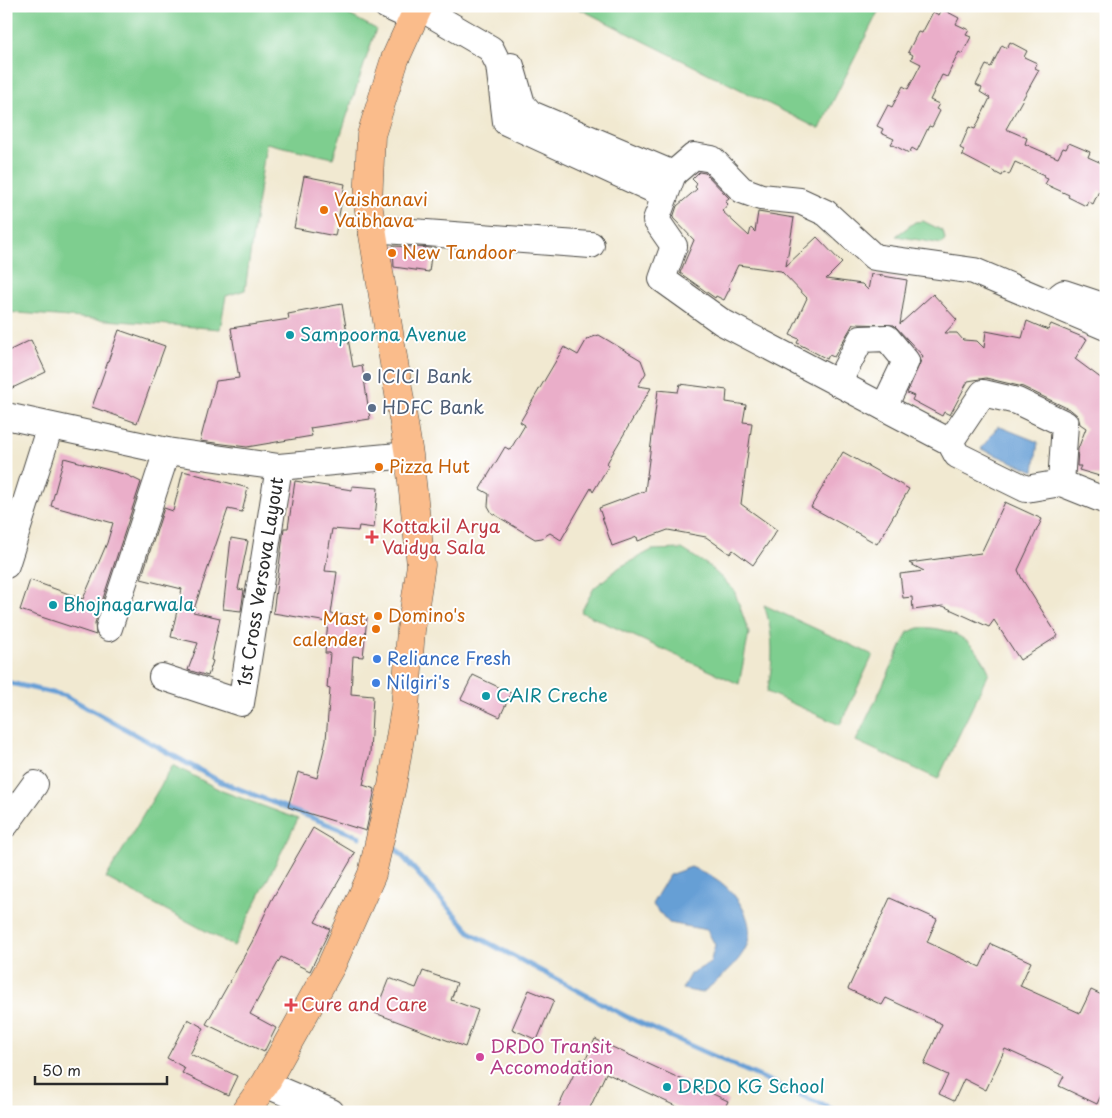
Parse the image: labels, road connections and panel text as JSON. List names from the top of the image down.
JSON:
{
  "streets": {
    "street": ["1st Cross Versova Layout"]
  },
  "places": {
    "other": [
      "Vaishanavi Vaibhava",
      "New Tandoor",
      "Sampoorna Avenue",
      "ICICI Bank",
      "HDFC Bank",
      "Pizza Hut",
      "Bhojnagarwala",
      "Domino's",
      "Mast calender",
      "Reliance Fresh",
      "Nilgiri's",
      "CAIR Creche",
      "DRDO Transit Accomodation",
      "DRDO KG School"
    ],
    "health": ["Kottakil Arya Vaidya Sala", "Cure and Care"]
  },
  "scale_bar": "50 m"
}
